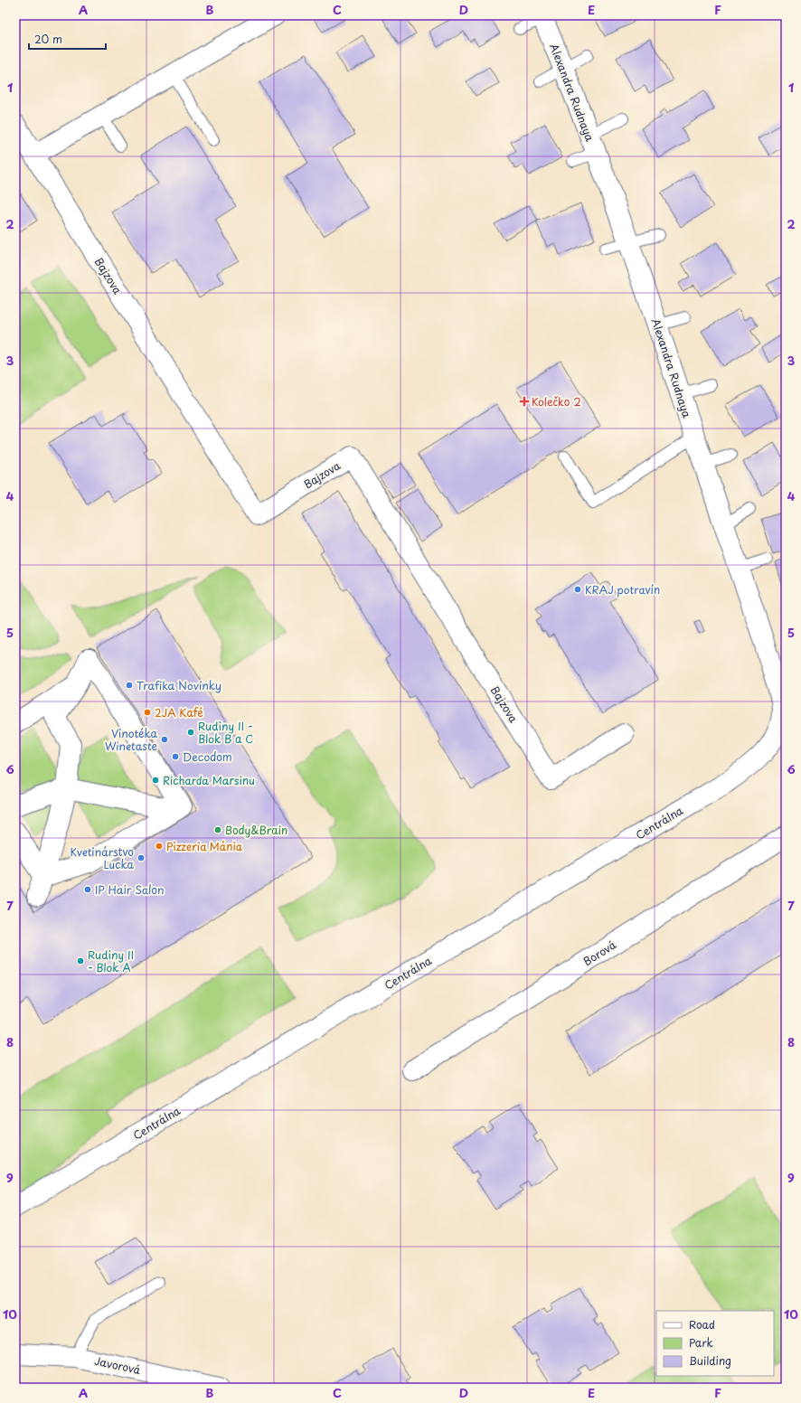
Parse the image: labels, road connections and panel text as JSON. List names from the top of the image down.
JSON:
{
  "streets": {
    "street": [
      "Alexandra Rudnaya",
      "Bajzova",
      "Centrálna",
      "Borová",
      "Javorová"
    ]
  },
  "crossings": [
    ["Alexandra Rudnaya", "Centrálna"]
  ],
  "places": {
    "health": ["Kolečko 2"],
    "other": [
      "KRAJ potravín",
      "Trafika Novinky",
      "2JA Kafé",
      "Rudiny II - Blok B a C",
      "Vinotéka Winetaste",
      "Decodom",
      "Richarda Marsinu",
      "Body&Brain",
      "Pizzeria Mánia",
      "Kvetinárstvo Lucka",
      "IP Hair Salon",
      "Rudiny II - Blok A"
    ]
  },
  "legend": ["Road", "Park", "Building"],
  "scale_bar": "20 m",
  "grid": {
    "columns": [
      "A",
      "B",
      "C",
      "D",
      "E",
      "F"
    ],
    "rows": [
      "1",
      "2",
      "3",
      "4",
      "5",
      "6",
      "7",
      "8",
      "9",
      "10"
    ]
  }
}
